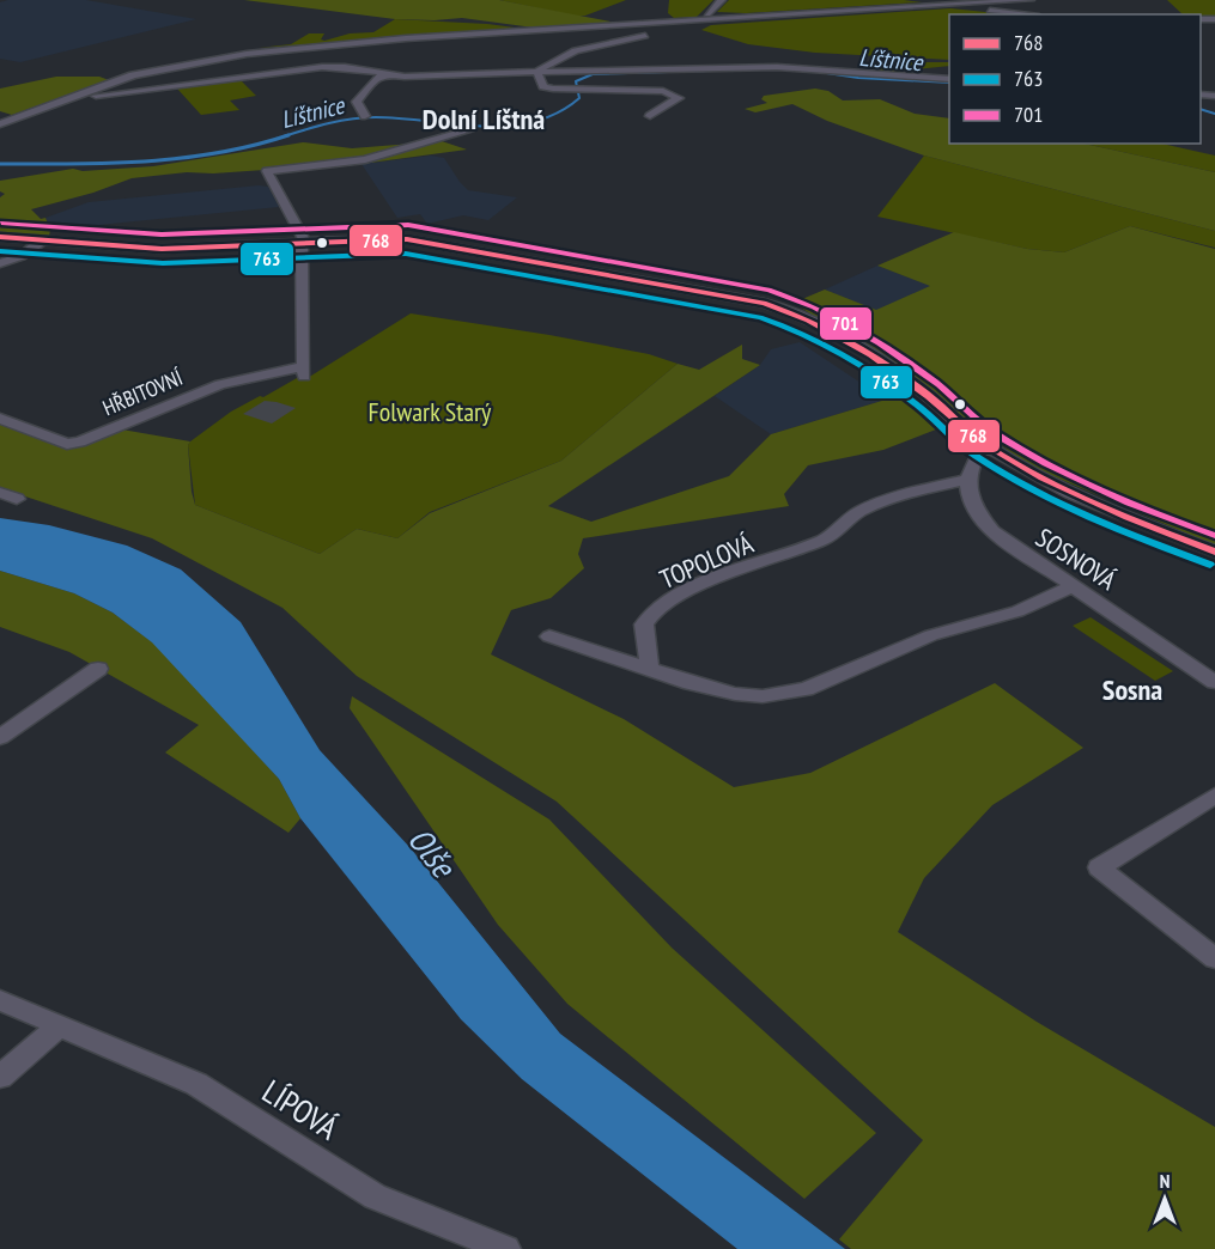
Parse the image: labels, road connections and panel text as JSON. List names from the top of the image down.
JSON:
{
  "streets": {
    "street": [
      "HŘBITOVNÍ",
      "SOSNOVÁ",
      "TOPOLOVÁ",
      "LÍPOVÁ"
    ]
  },
  "crossings": [
    ["SOSNOVÁ", "TOPOLOVÁ"]
  ],
  "districts": ["Dolní Líštná", "Sosna"],
  "water": ["Líštnice", "Olše"],
  "parks": ["Folwark Starý"],
  "lines": ["transit line 701", "transit line 768", "transit line 763"],
  "legend": ["768", "763", "701"],
  "north": "top"
}
